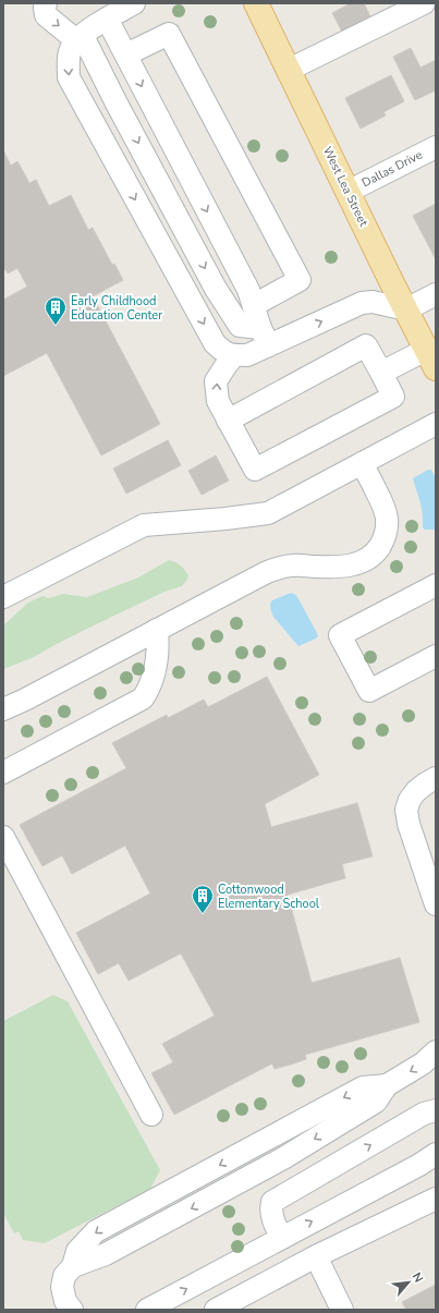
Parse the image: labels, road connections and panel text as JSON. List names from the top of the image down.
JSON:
{
  "streets": {
    "main road": ["West Lea Street"],
    "street": ["Dallas Drive"]
  },
  "crossings": [
    ["Dallas Drive", "West Lea Street"]
  ],
  "places": {
    "building": ["Early Childhood Education Center", "Cottonwood Elementary School"]
  },
  "north": "top right"
}
